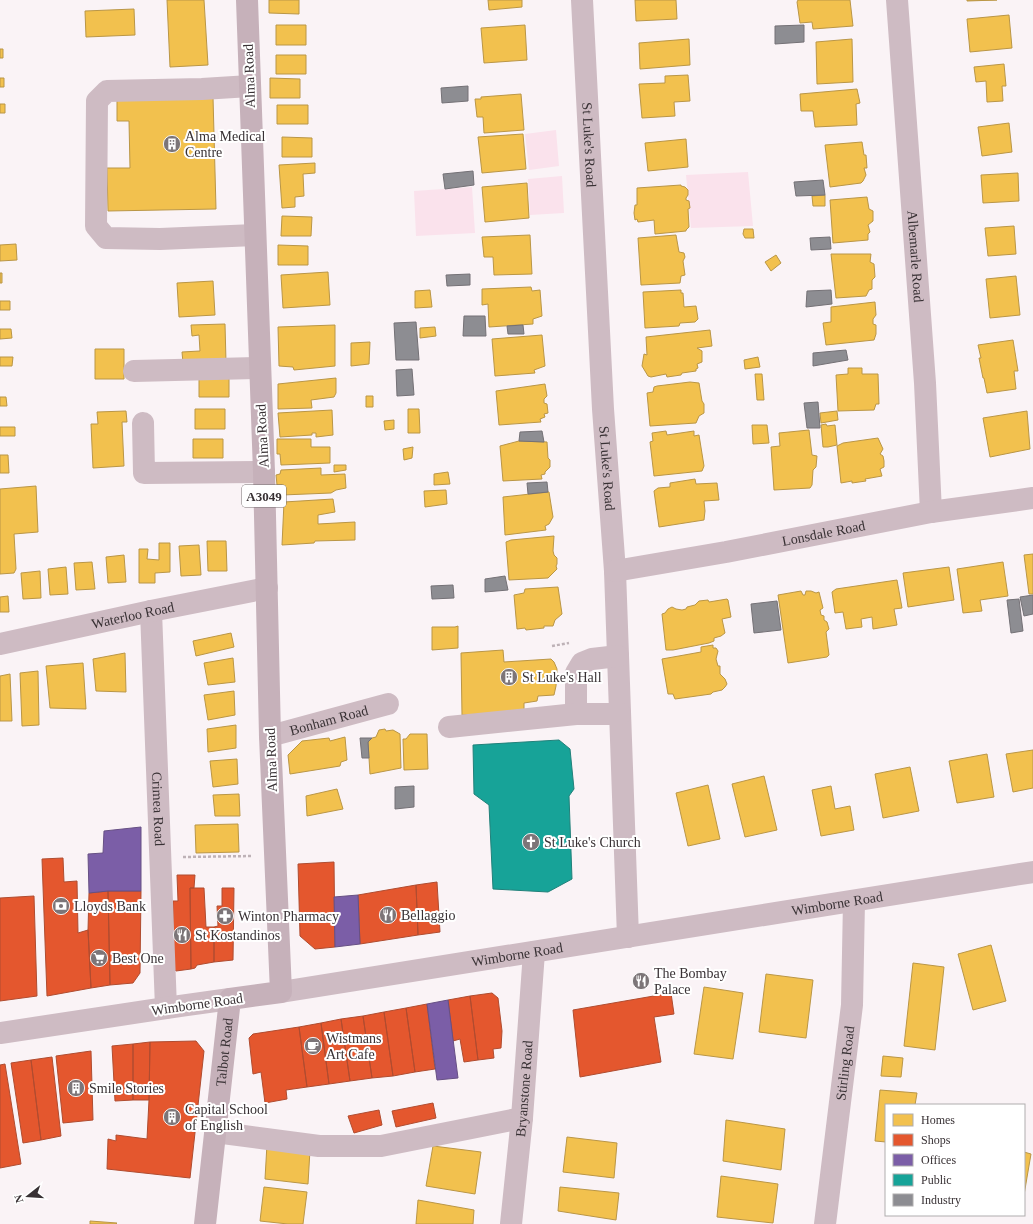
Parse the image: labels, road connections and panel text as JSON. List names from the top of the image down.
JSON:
{
  "streets": {
    "main road": [
      "Alma Road",
      "A3049",
      "Wimborne Road",
      "Talbot Road"
    ],
    "street": [
      "St Luke's Road",
      "Albemarle Road",
      "Lonsdale Road",
      "Waterloo Road",
      "Bonham Road",
      "Crimea Road",
      "Stirling Road",
      "Bryanstone Road"
    ]
  },
  "crossings": [
    ["Alma Road", "Waterloo Road"],
    ["Alma Road", "Bonham Road"],
    ["Alma Road", "Wimborne Road"],
    ["St Luke's Road", "Lonsdale Road"],
    ["St Luke's Road", "Wimborne Road"],
    ["Albemarle Road", "Lonsdale Road"],
    ["Waterloo Road", "Crimea Road"],
    ["Crimea Road", "Wimborne Road"],
    ["Wimborne Road", "Talbot Road"],
    ["Wimborne Road", "Stirling Road"],
    ["Wimborne Road", "Bryanstone Road"]
  ],
  "places": {
    "building": [
      "Alma Medical Centre",
      "St Luke's Hall",
      "Smile Stories",
      "Capital School of English"
    ],
    "church": ["St Luke's Church"],
    "bank": ["Lloyds Bank"],
    "restaurant": ["Bellaggio", "St Kostandinos", "The Bombay Palace"],
    "pharmacy": ["Winton Pharmacy"],
    "supermarket": ["Best One"],
    "cafe": ["Wistmans Art Cafe"]
  },
  "legend": [
    "Homes",
    "Shops",
    "Offices",
    "Public",
    "Industry"
  ],
  "north": "left"
}
